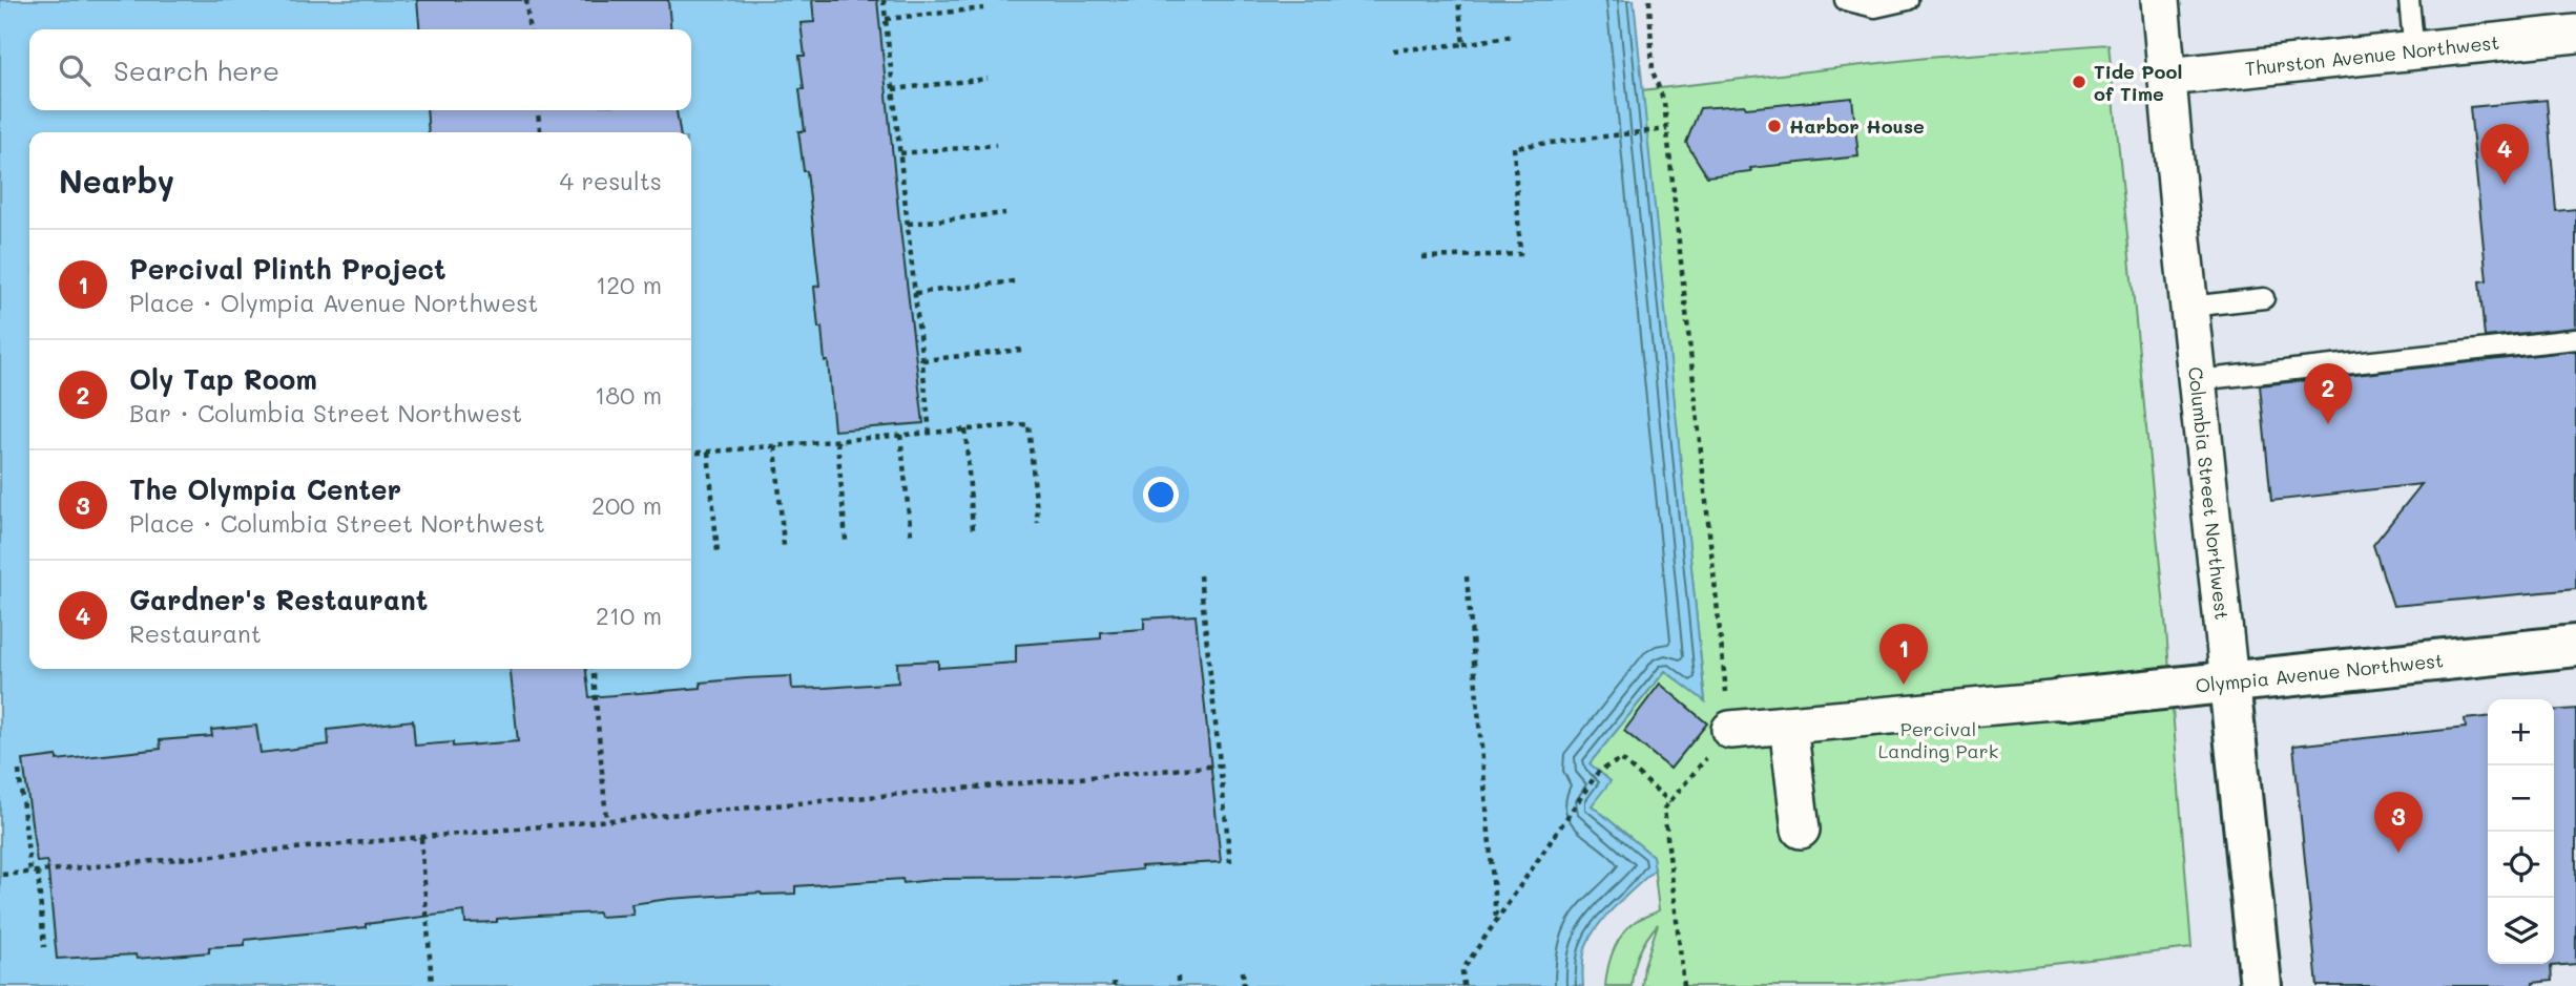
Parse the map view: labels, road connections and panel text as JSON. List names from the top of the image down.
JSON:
{
  "streets": {
    "street": ["Thurston Avenue Northwest", "Columbia Street Northwest", "Olympia Avenue Northwest"]
  },
  "crossings": [
    ["Thurston Avenue Northwest", "Columbia Street Northwest"],
    ["Columbia Street Northwest", "Olympia Avenue Northwest"]
  ],
  "parks": ["Percival Landing Park"],
  "places": ["Tide Pool of Time", "Harbor House"],
  "page": {
    "search": "Search here",
    "pins": [
      "4",
      "2",
      "1",
      "3"
    ],
    "heading": ["Nearby", "4 results"],
    "list": [
      {
        "mark": "1",
        "name": "Percival Plinth Project",
        "note": "Place · Olympia Avenue Northwest",
        "value": "120 m"
      },
      {
        "mark": "2",
        "name": "Oly Tap Room",
        "note": "Bar · Columbia Street Northwest",
        "value": "180 m"
      },
      {
        "mark": "3",
        "name": "The Olympia Center",
        "note": "Place · Columbia Street Northwest",
        "value": "200 m"
      },
      {
        "mark": "4",
        "name": "Gardner's Restaurant",
        "note": "Restaurant",
        "value": "210 m"
      }
    ],
    "map_buttons": ["+", "−"]
  }
}
